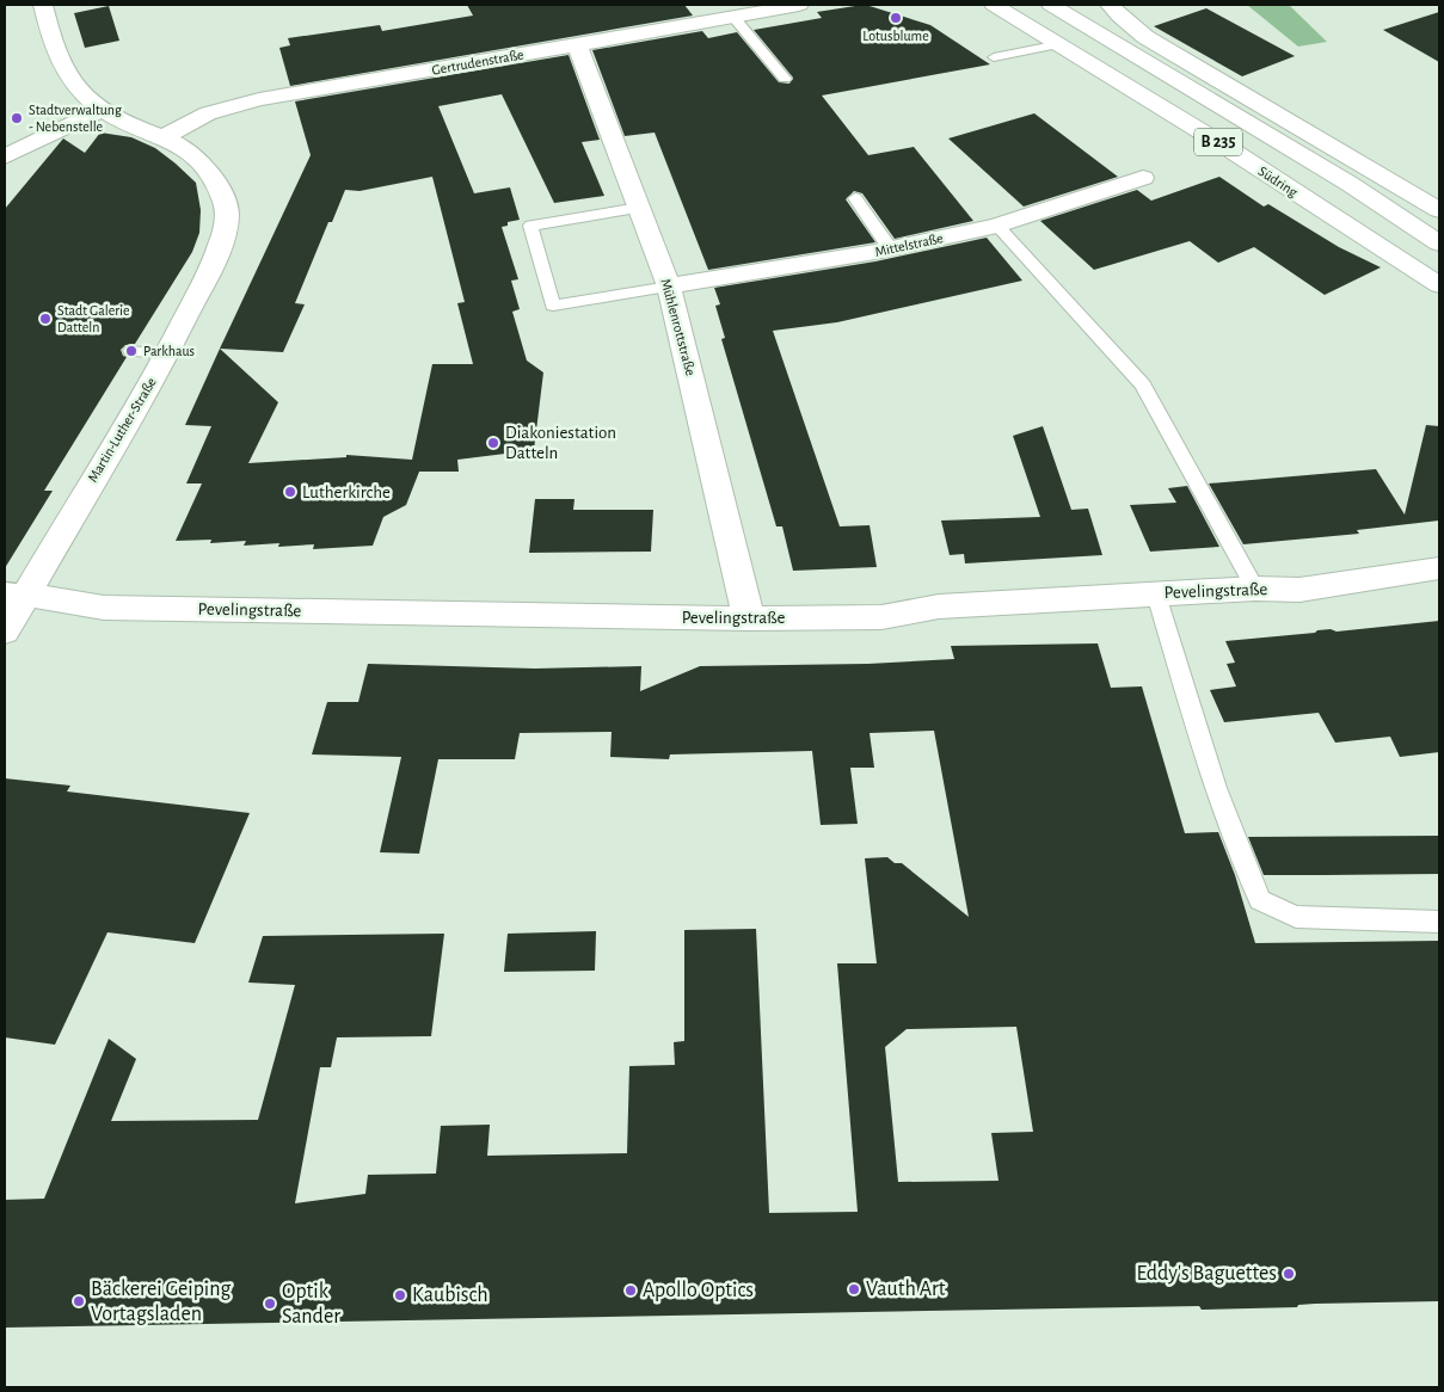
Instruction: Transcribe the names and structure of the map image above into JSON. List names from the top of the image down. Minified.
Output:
{"streets":{"street":["Gertrudenstraße","B 235","Südring","Mittelstraße","Mühlenrottstraße","Martin-Luther-Straße","Pevelingstraße"]},"crossings":[["Gertrudenstraße","Mühlenrottstraße"],["Gertrudenstraße","Martin-Luther-Straße"],["Mittelstraße","Mühlenrottstraße"],["Mühlenrottstraße","Pevelingstraße"],["Martin-Luther-Straße","Pevelingstraße"]],"places":["Lotusblume","Stadtverwaltung - Nebenstelle","Stadt Galerie Datteln","Parkhaus","Diakoniestation Datteln","Lutherkirche","Eddy's Baguettes","Vauth Art","Apollo Optics","Kaubisch","Bäckerei Geiping Vortagsladen","Optik Sander"]}
